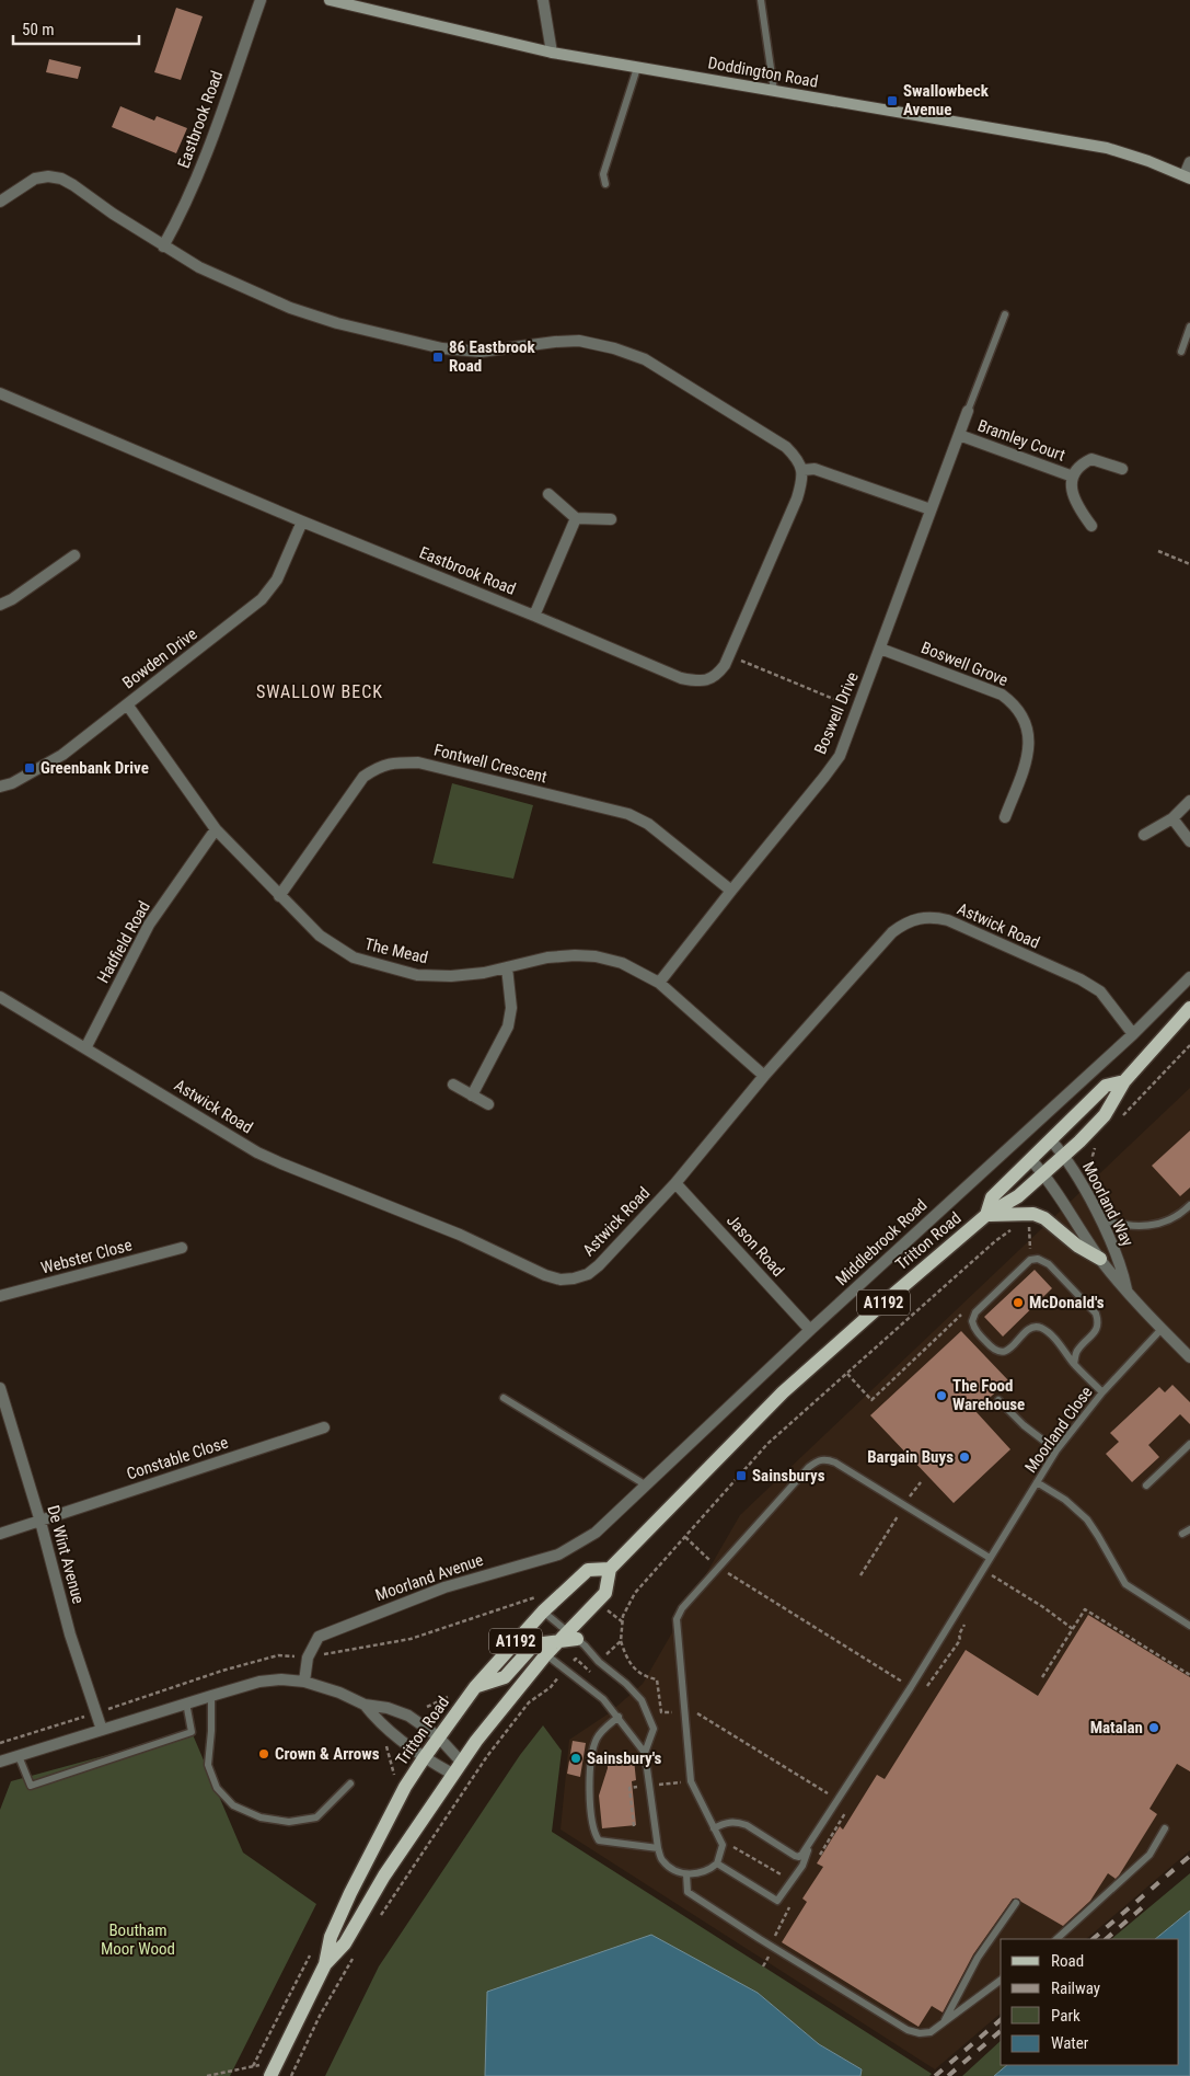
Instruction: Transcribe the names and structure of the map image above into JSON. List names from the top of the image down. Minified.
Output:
{"streets":{"main road":["Doddington Road","Tritton Road","A1192"],"street":["Eastbrook Road","Bramley Court","Bowden Drive","Boswell Grove","Boswell Drive","Fontwell Crescent","Astwick Road","Hadfield Road","The Mead","Moorland Way","Middlebrook Road","Jason Road","Webster Close","Constable Close","De Wint Avenue","Moorland Avenue"],"lane":["Moorland Close"]},"crossings":[["Eastbrook Road","Bowden Drive"],["Bramley Court","Boswell Drive"],["Bowden Drive","The Mead"],["Boswell Grove","Boswell Drive"],["Boswell Drive","Fontwell Crescent"],["Boswell Drive","The Mead"],["Fontwell Crescent","The Mead"],["Astwick Road","Hadfield Road"],["Astwick Road","The Mead"],["Astwick Road","Middlebrook Road"],["Astwick Road","Jason Road"],["Hadfield Road","The Mead"],["Moorland Way","Tritton Road"],["Moorland Way","Moorland Close"],["Middlebrook Road","Jason Road"],["Middlebrook Road","Moorland Avenue"],["Constable Close","De Wint Avenue"]],"districts":["SWALLOW BECK"],"parks":["Boutham Moor Wood"],"places":{"transit":["Swallowbeck Avenue","86 Eastbrook Road","Greenbank Drive","Sainsburys"],"other":["McDonald's","The Food Warehouse","Bargain Buys","Matalan","Crown & Arrows","Sainsbury's"]},"legend":["Road","Railway","Park","Water"],"scale_bar":"50 m"}
